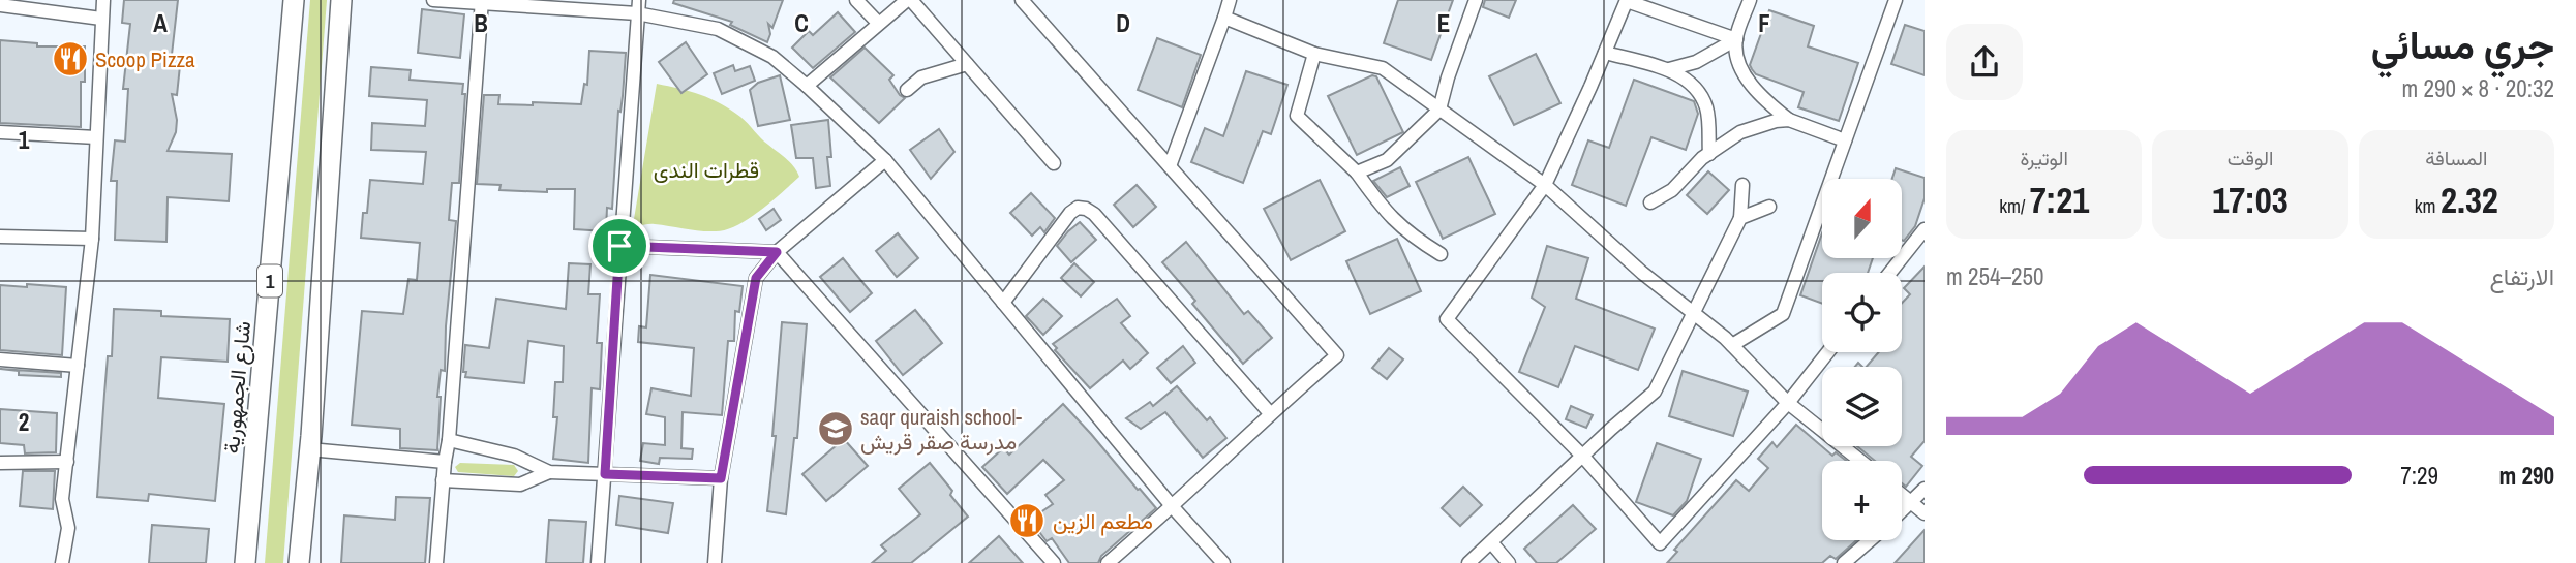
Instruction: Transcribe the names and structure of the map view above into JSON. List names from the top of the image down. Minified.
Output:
{"streets":{"main road":["1","شارع الجمهورية"]},"parks":["قطرات الندى"],"places":{"restaurant":["Scoop Pizza","مطعم الزين"],"school or university":["saqr quraish school- مدرسة صقر قريش"]},"north":"top","page":{"heading":["جري مسائي","20:32 · 8 × 290 m"],"stats":[["المسافة","2.32 km"],["الوقت","17:03"],["الوتيرة","7:21 /km"]],"map_buttons":"+","chart":["الارتفاع","250–254 m"],"list":[{"name":"290 m","note":"7:29"}]},"grid":{"columns":["A","B","C","D","E","F"],"rows":["1","2"]}}
